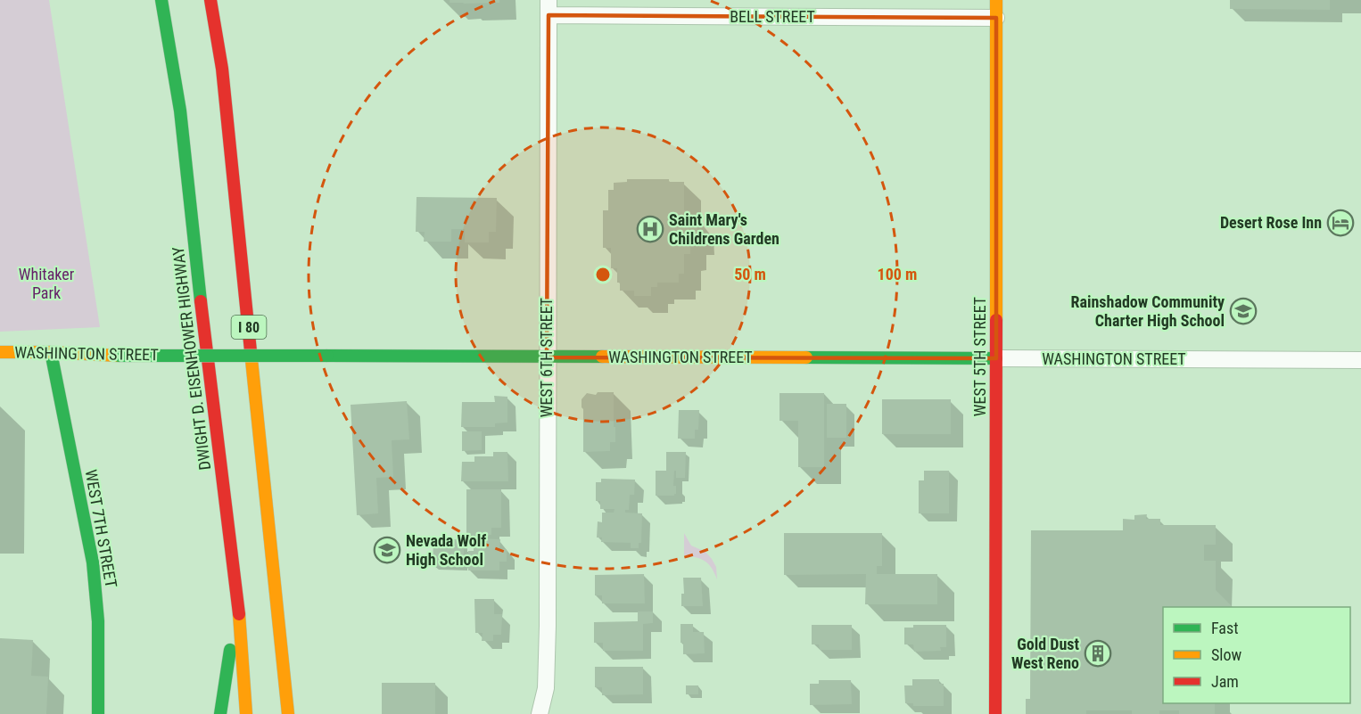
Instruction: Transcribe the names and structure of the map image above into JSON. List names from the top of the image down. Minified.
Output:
{"streets":{"main road":["I 80","WASHINGTON STREET","WEST 5TH STREET","DWIGHT D. EISENHOWER HIGHWAY","WEST 7TH STREET"],"street":["BELL STREET","WEST 6TH STREET"]},"crossings":[["BELL STREET","WEST 5TH STREET"],["BELL STREET","WEST 6TH STREET"],["WASHINGTON STREET","WEST 5TH STREET"],["WASHINGTON STREET","WEST 6TH STREET"],["WASHINGTON STREET","WEST 7TH STREET"]],"parks":["Whitaker Park"],"places":{"hotel":["Desert Rose Inn"],"hospital":["Saint Mary's Childrens Garden"],"school or university":["Rainshadow Community Charter High School","Nevada Wolf High School"],"building":["Gold Dust West Reno"]},"legend":["Fast","Slow","Jam"],"rings":["50 m","100 m"]}
